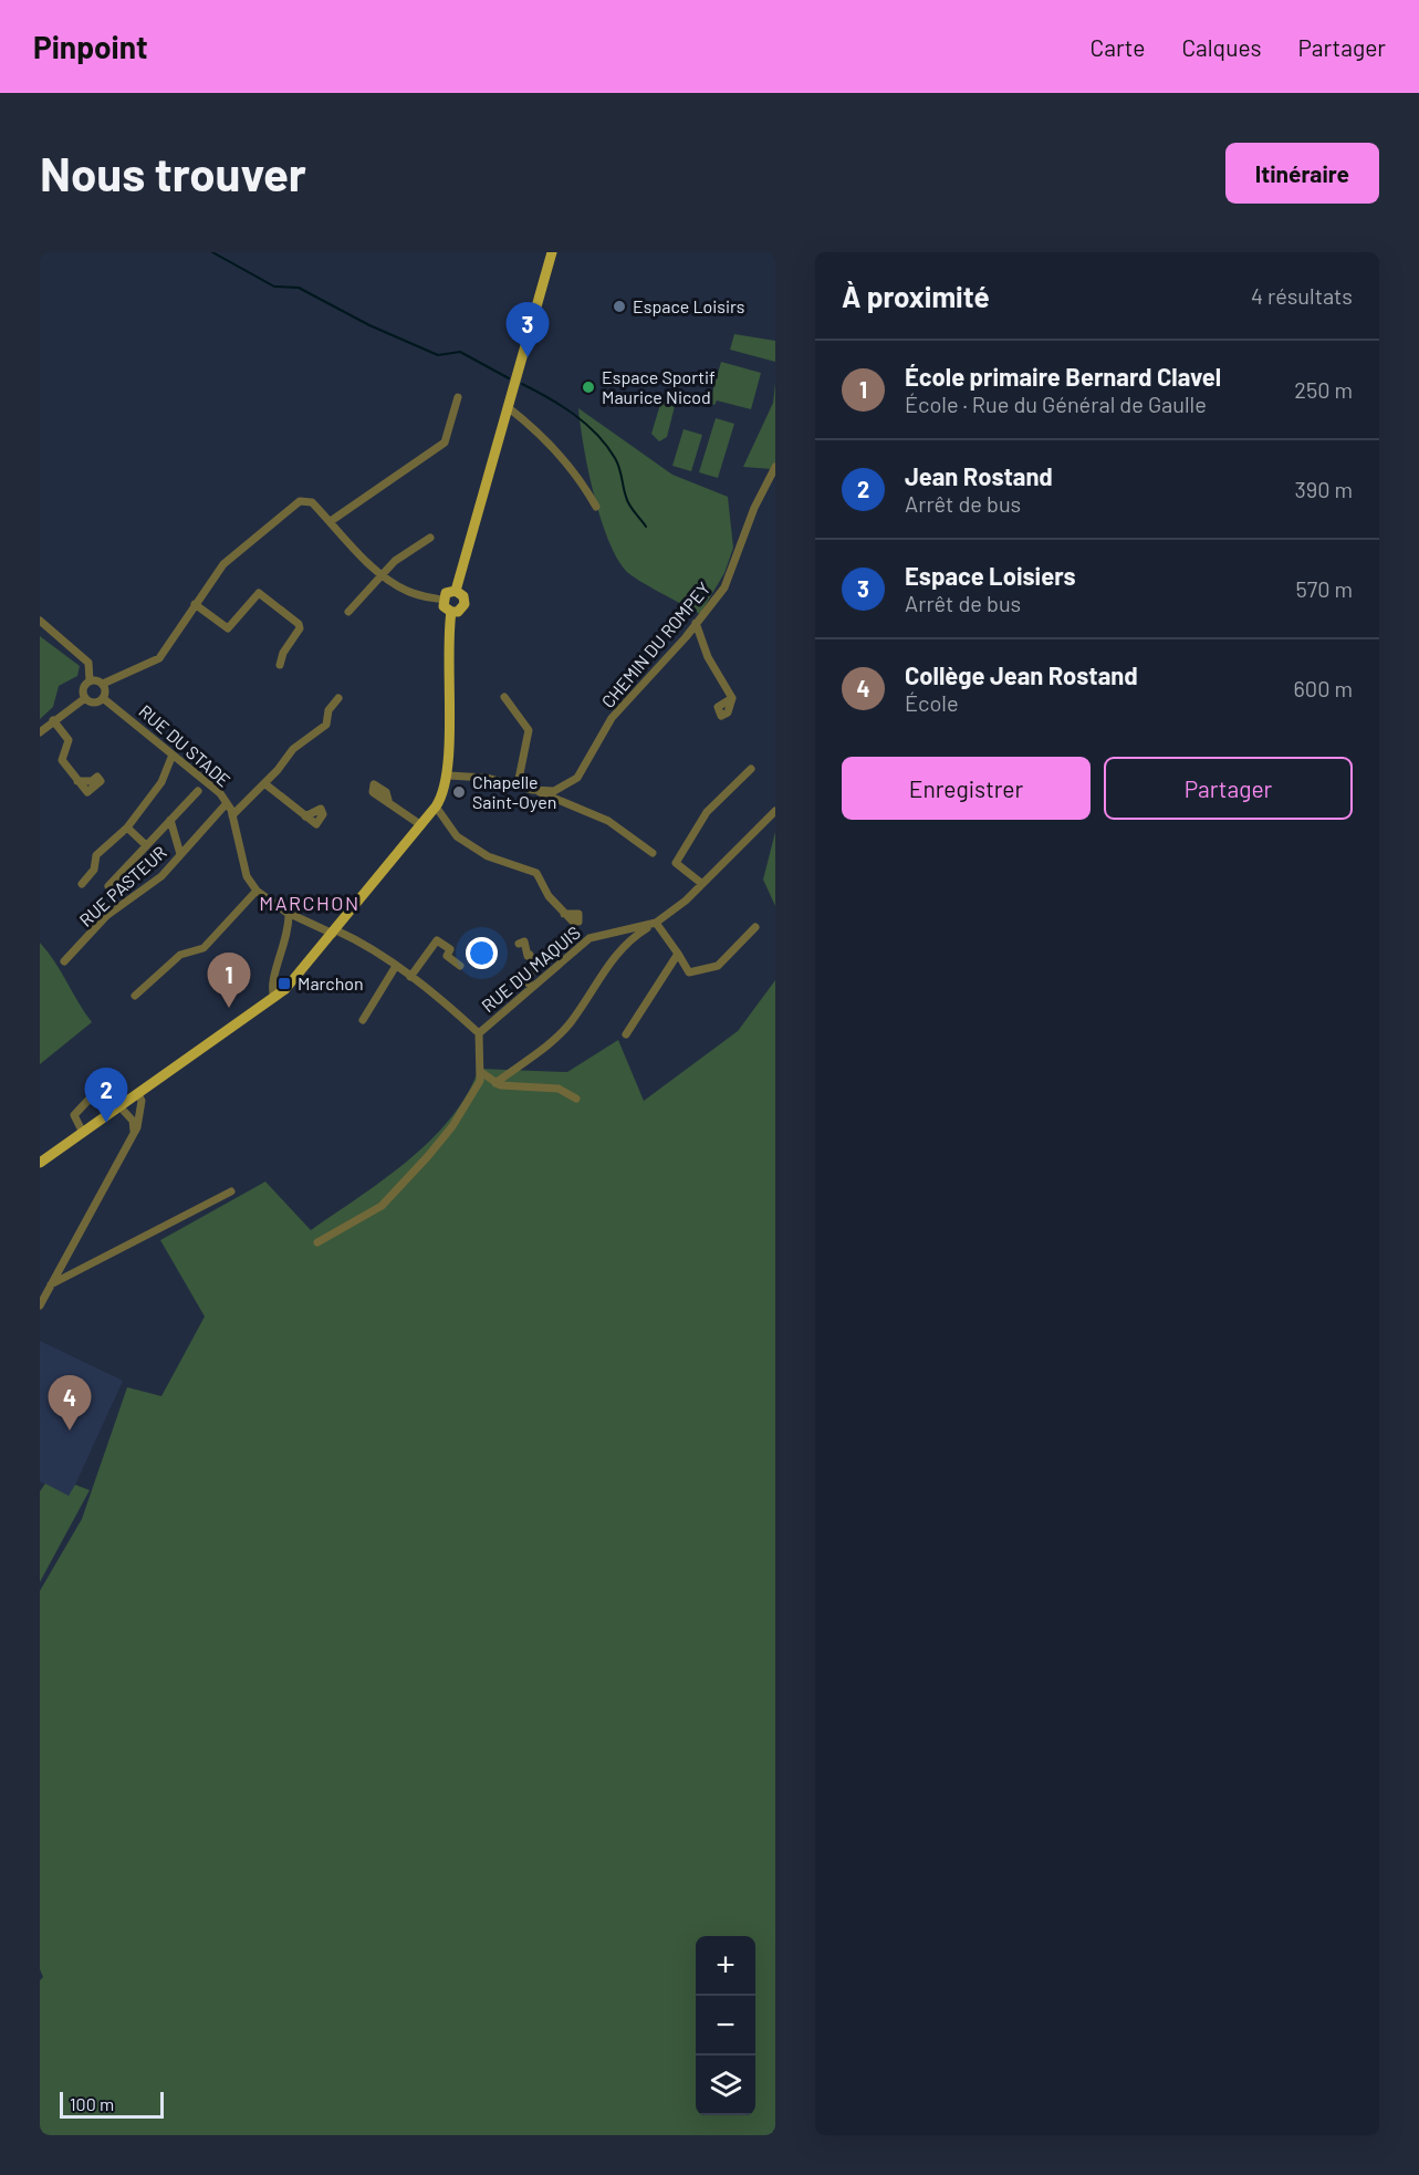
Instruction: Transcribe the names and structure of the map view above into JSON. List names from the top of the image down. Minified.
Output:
{"streets":{"street":["CHEMIN DU ROMPEY","RUE DU STADE","RUE PASTEUR","RUE DU MAQUIS"]},"crossings":[["RUE DU STADE","RUE PASTEUR"]],"districts":["MARCHON"],"places":{"other":["Espace Loisirs","Espace Sportif Maurice Nicod","Chapelle Saint-Oyen"],"transit":["Marchon"]},"scale_bar":"100 m","page":{"header":"Pinpoint","nav":["Carte","Calques","Partager"],"buttons":["Itinéraire",["Enregistrer","Partager"]],"title":"Nous trouver","heading":["À proximité","4 résultats"],"pins":["3","1","2","4"],"list":[{"mark":"1","name":"École primaire Bernard Clavel","note":"École · Rue du Général de Gaulle","value":"250 m"},{"mark":"2","name":"Jean Rostand","note":"Arrêt de bus","value":"390 m"},{"mark":"3","name":"Espace Loisiers","note":"Arrêt de bus","value":"570 m"},{"mark":"4","name":"Collège Jean Rostand","note":"École","value":"600 m"}],"map_buttons":["+","−"],"scale":"100 m"}}
